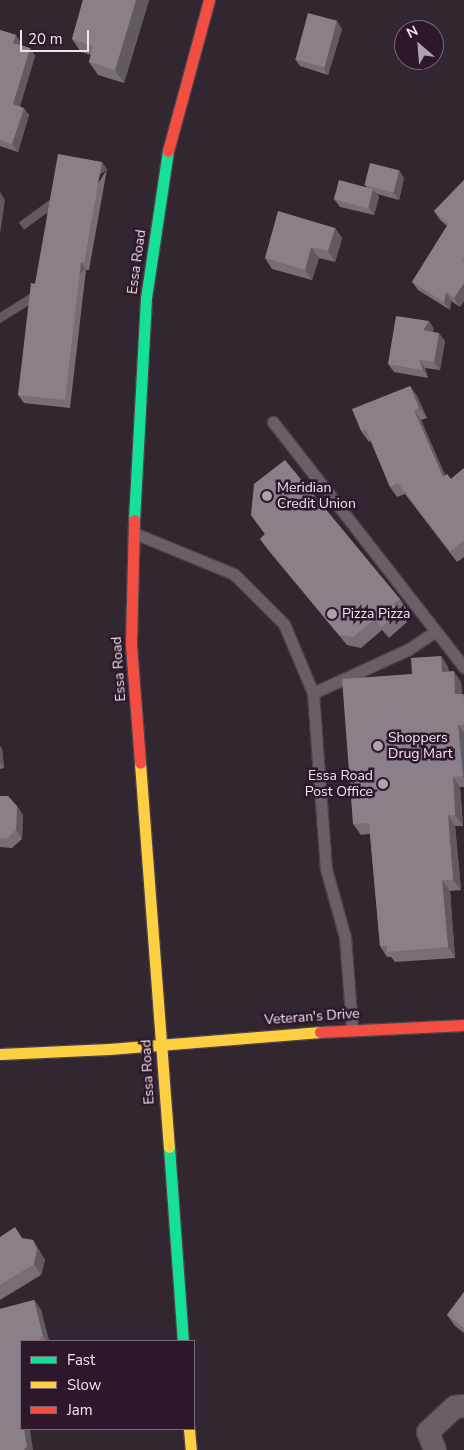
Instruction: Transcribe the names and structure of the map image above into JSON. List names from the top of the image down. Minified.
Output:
{"streets":{"main road":["Essa Road","Veteran's Drive"]},"crossings":[["Essa Road","Veteran's Drive"]],"places":["Meridian Credit Union","Pizza Pizza","Shoppers Drug Mart","Essa Road Post Office"],"legend":["Fast","Slow","Jam"],"scale_bar":"20 m","north":"top left"}
